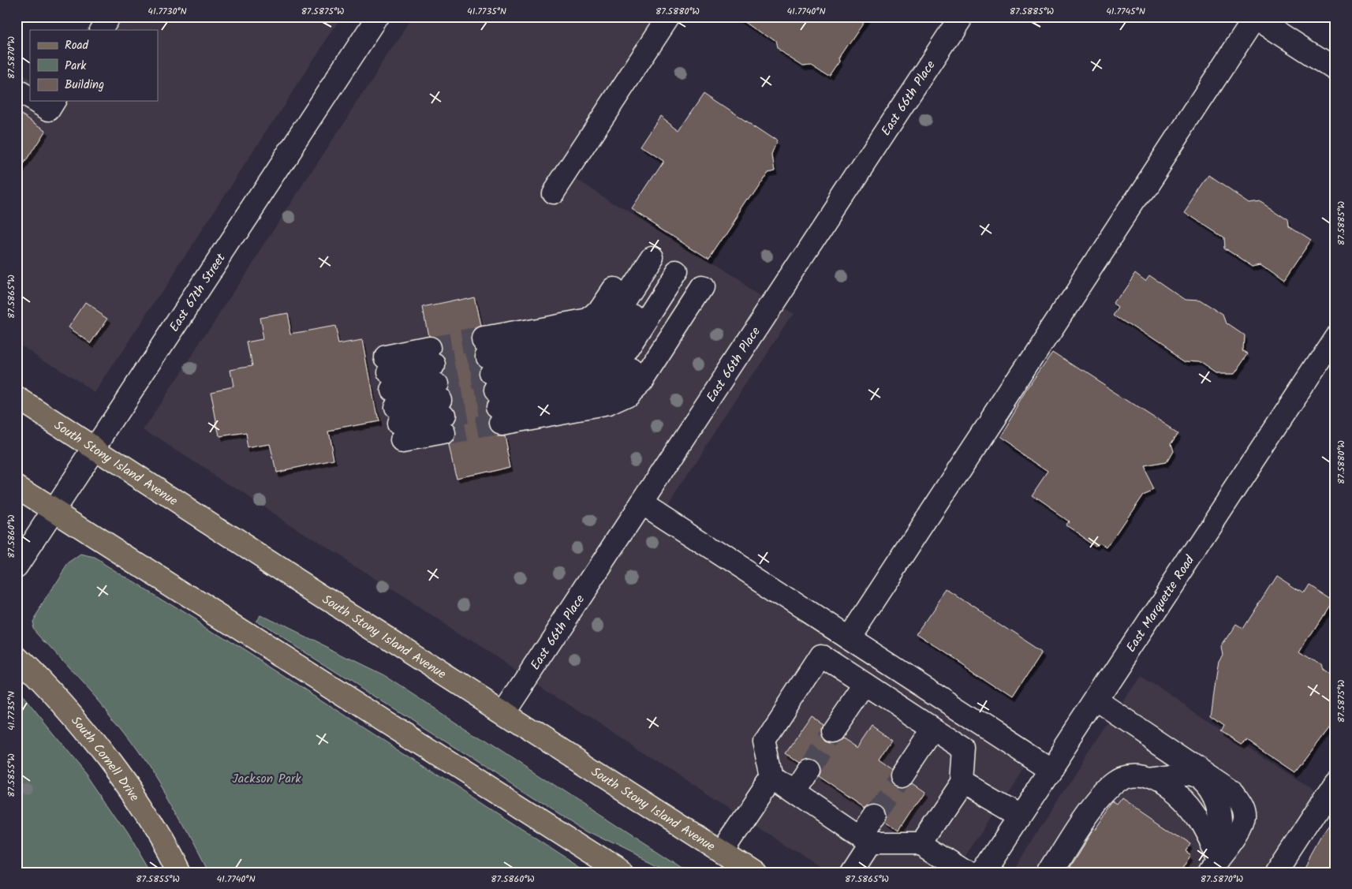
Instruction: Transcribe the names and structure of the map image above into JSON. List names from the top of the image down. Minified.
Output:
{"streets":{"main road":["South Stony Island Avenue","South Cornell Drive"],"street":["East 66th Place","East 67th Street","East Marquette Road"]},"crossings":[["East 66th Place","South Stony Island Avenue"],["East 67th Street","South Stony Island Avenue"]],"parks":["Jackson Park"],"legend":["Road","Park","Building"],"coordinates":["41.7730°N","87.5875°W","41.7735°N","87.5880°W","41.7740°N","87.5885°W","41.7745°N","87.5870°W","87.5865°W","87.5860°W","87.5855°W"]}
